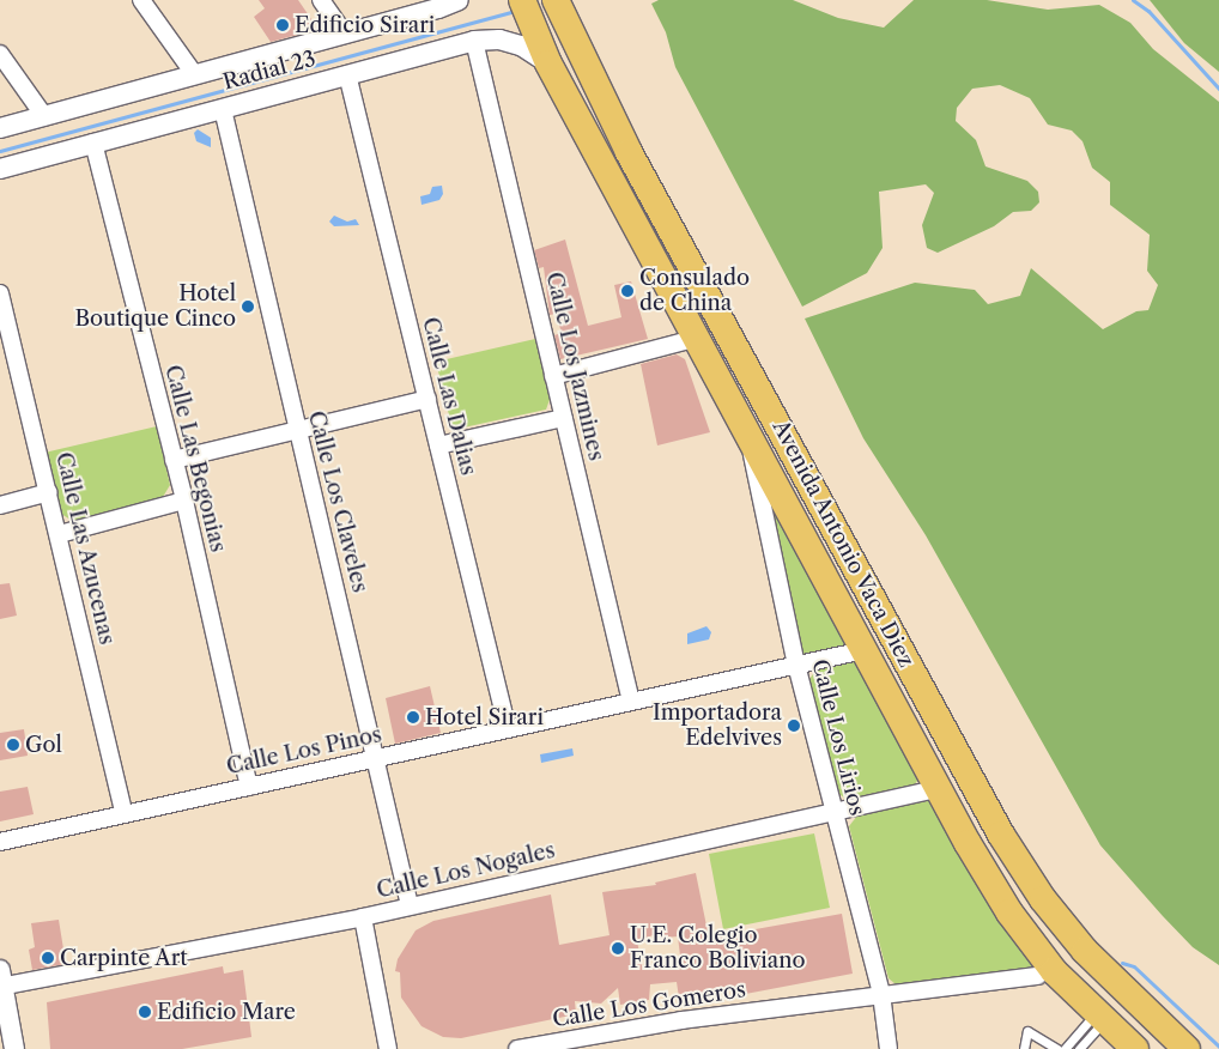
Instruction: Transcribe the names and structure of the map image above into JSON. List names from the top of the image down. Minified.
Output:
{"streets":{"highway":["Avenida Antonio Vaca Diez"],"street":["Radial 23","Calle Los Jazmines","Calle Las Dalias","Calle Las Begonias","Calle Los Claveles","Calle Las Azucenas","Calle Los Lirios","Calle Los Pinos","Calle Los Nogales","Calle Los Gomeros"]},"crossings":[["Radial 23","Calle Los Jazmines"],["Radial 23","Calle Las Dalias"],["Radial 23","Calle Las Begonias"],["Radial 23","Calle Los Claveles"],["Radial 23","Avenida Antonio Vaca Diez"],["Calle Los Jazmines","Calle Los Pinos"],["Calle Las Dalias","Calle Los Pinos"],["Calle Las Begonias","Calle Los Pinos"],["Calle Los Claveles","Calle Los Pinos"],["Calle Los Claveles","Calle Los Nogales"],["Avenida Antonio Vaca Diez","Calle Los Lirios"],["Avenida Antonio Vaca Diez","Calle Los Pinos"],["Avenida Antonio Vaca Diez","Calle Los Nogales"],["Calle Las Azucenas","Calle Los Pinos"],["Calle Los Lirios","Calle Los Pinos"],["Calle Los Lirios","Calle Los Nogales"],["Calle Los Lirios","Calle Los Gomeros"]],"places":["Edificio Sirari","Consulado de China","Hotel Boutique Cinco","Hotel Sirari","Importadora Edelvives","Gol","U.E. Colegio Franco Boliviano","Carpinte Art","Edificio Mare"]}
